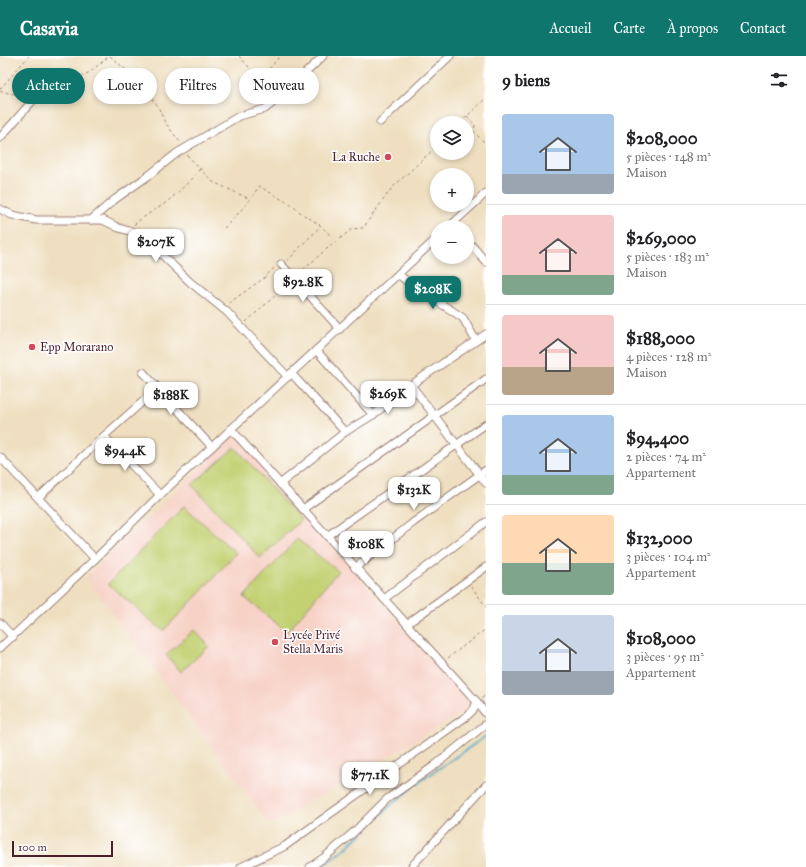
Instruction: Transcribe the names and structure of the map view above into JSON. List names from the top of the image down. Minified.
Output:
{"places":["La Ruche","Epp Morarano","Lycée Privé Stella Maris"],"scale_bar":"100 m","page":{"header":"Casavia","nav":["Accueil","Carte","À propos","Contact"],"heading":"9 biens","chip":["Acheter","Louer","Filtres","Nouveau"],"list":[{"name":"$208,000","note":"5 pièces · 148 m² · Maison"},{"name":"$269,000","note":"5 pièces · 183 m² · Maison"},{"name":"$188,000","note":"4 pièces · 128 m² · Maison"},{"name":"$94,400","note":"2 pièces · 74 m² · Appartement"},{"name":"$132,000","note":"3 pièces · 104 m² · Appartement"},{"name":"$108,000","note":"3 pièces · 95 m² · Appartement"}],"map_buttons":["+","−"],"price":["$207K","$92.8K","$208K","$269K","$188K","$94.4K","$132K","$108K","$77.1K"],"scale":"100 m"}}
